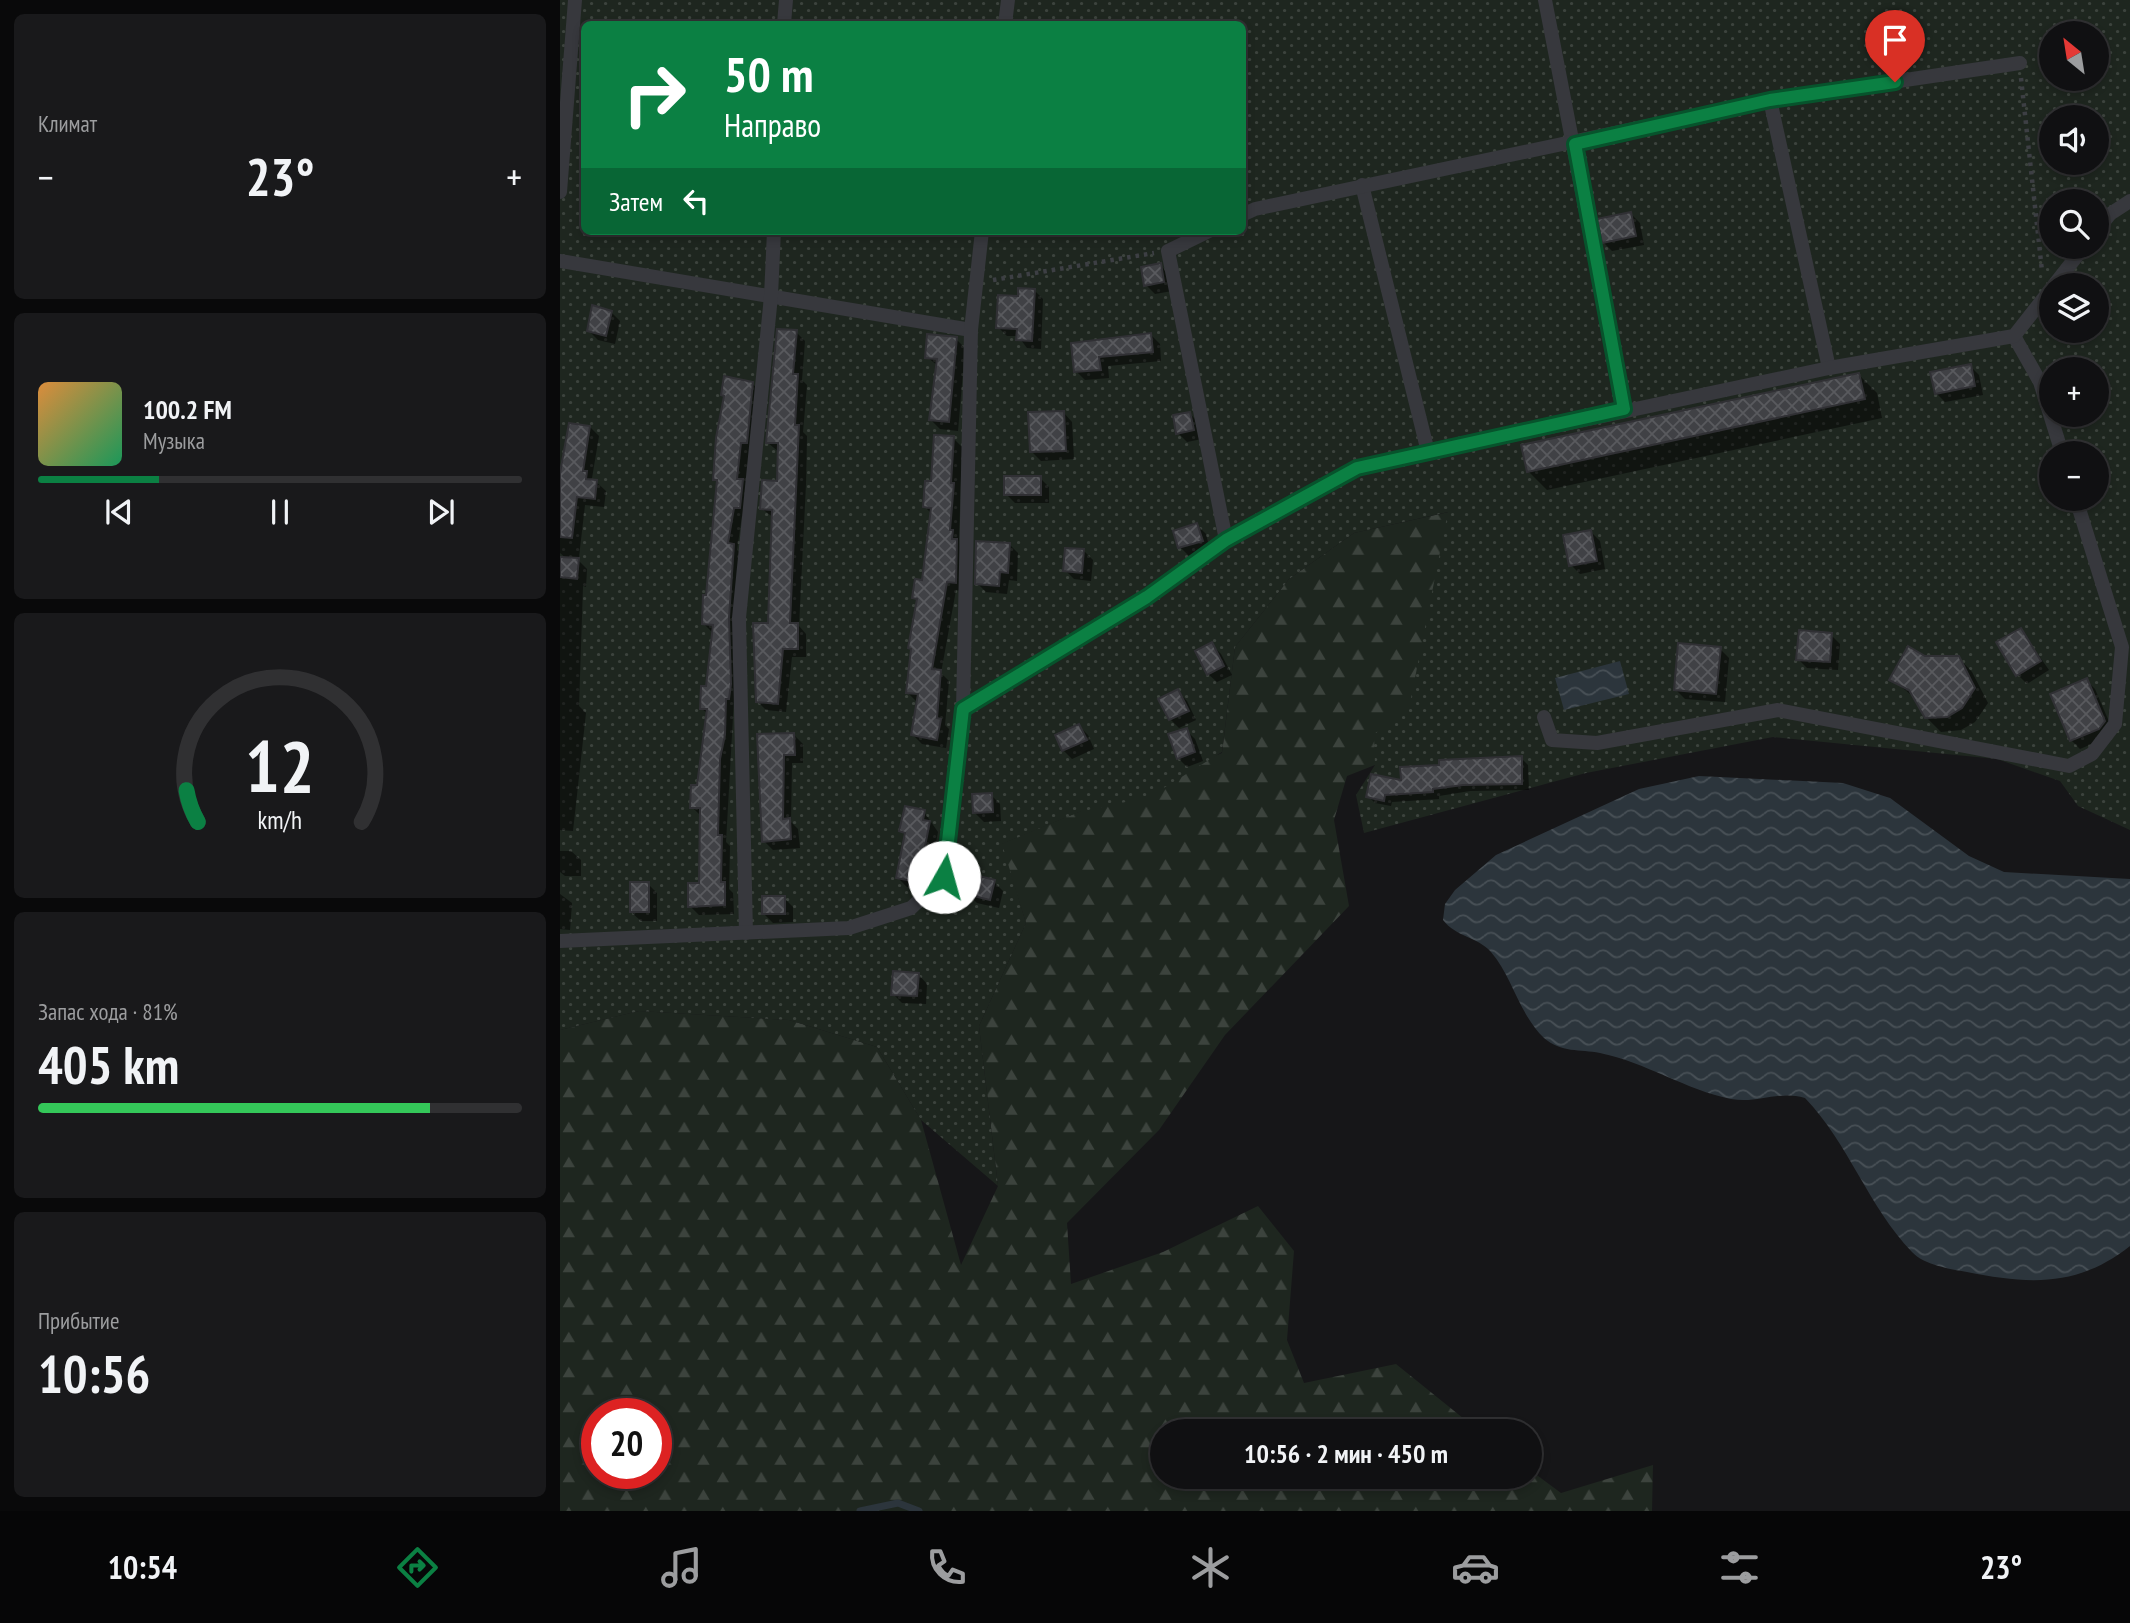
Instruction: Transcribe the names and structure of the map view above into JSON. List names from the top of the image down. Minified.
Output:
{"north":"top left","page":{"tile":["Климат",["Запас хода · 81%","405 km"],["Прибытие","10:56"]],"map_buttons":["+","−"],"turn":["50 m","Направо"],"heat":["−","23°","+"],"then":"Затем","song":["100.2 FM","Музыка"],"limit":"20","trip":"10:56 · 2 мин · 450 m","tabs":["10:54","23°"],"gauge":["12","km/h"]}}
